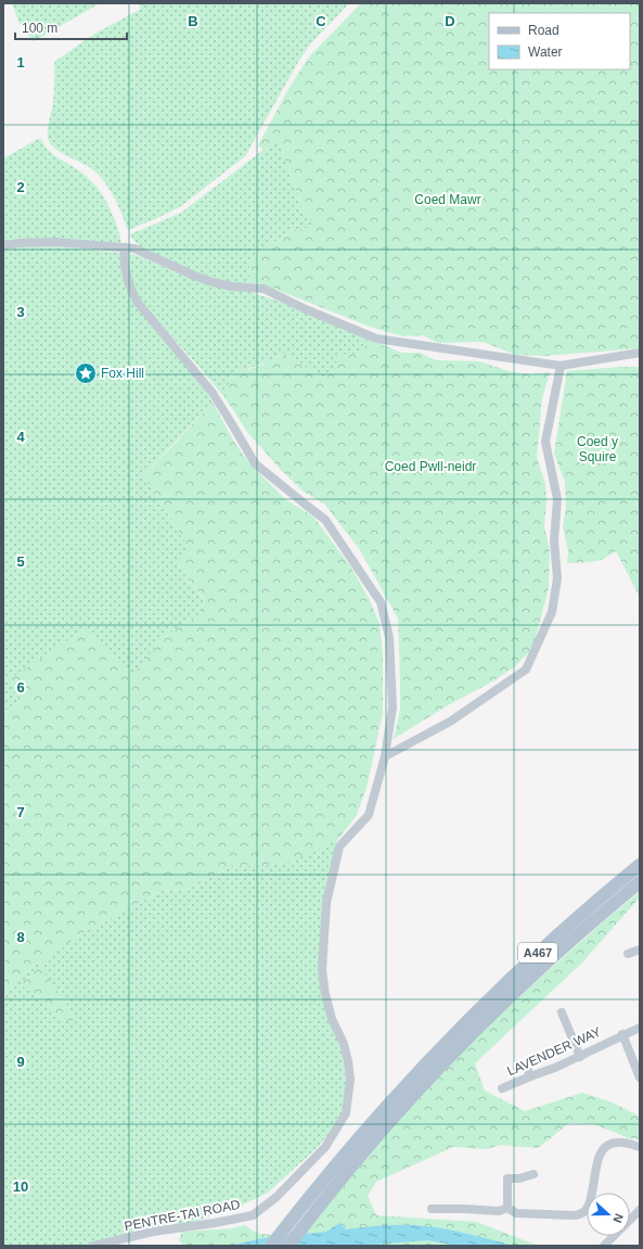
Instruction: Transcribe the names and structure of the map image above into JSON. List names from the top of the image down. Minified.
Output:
{"streets":{"main road":["A467"],"street":["LAVENDER WAY","PENTRE-TAI ROAD"]},"parks":["Coed Mawr","Coed y Squire","Coed Pwll-neidr"],"places":{"place":["Fox Hill"]},"legend":["Road","Water"],"scale_bar":"100 m","north":"right","grid":{"columns":["B","C","D"],"rows":["1","2","3","4","5","6","7","8","9","10"]}}
